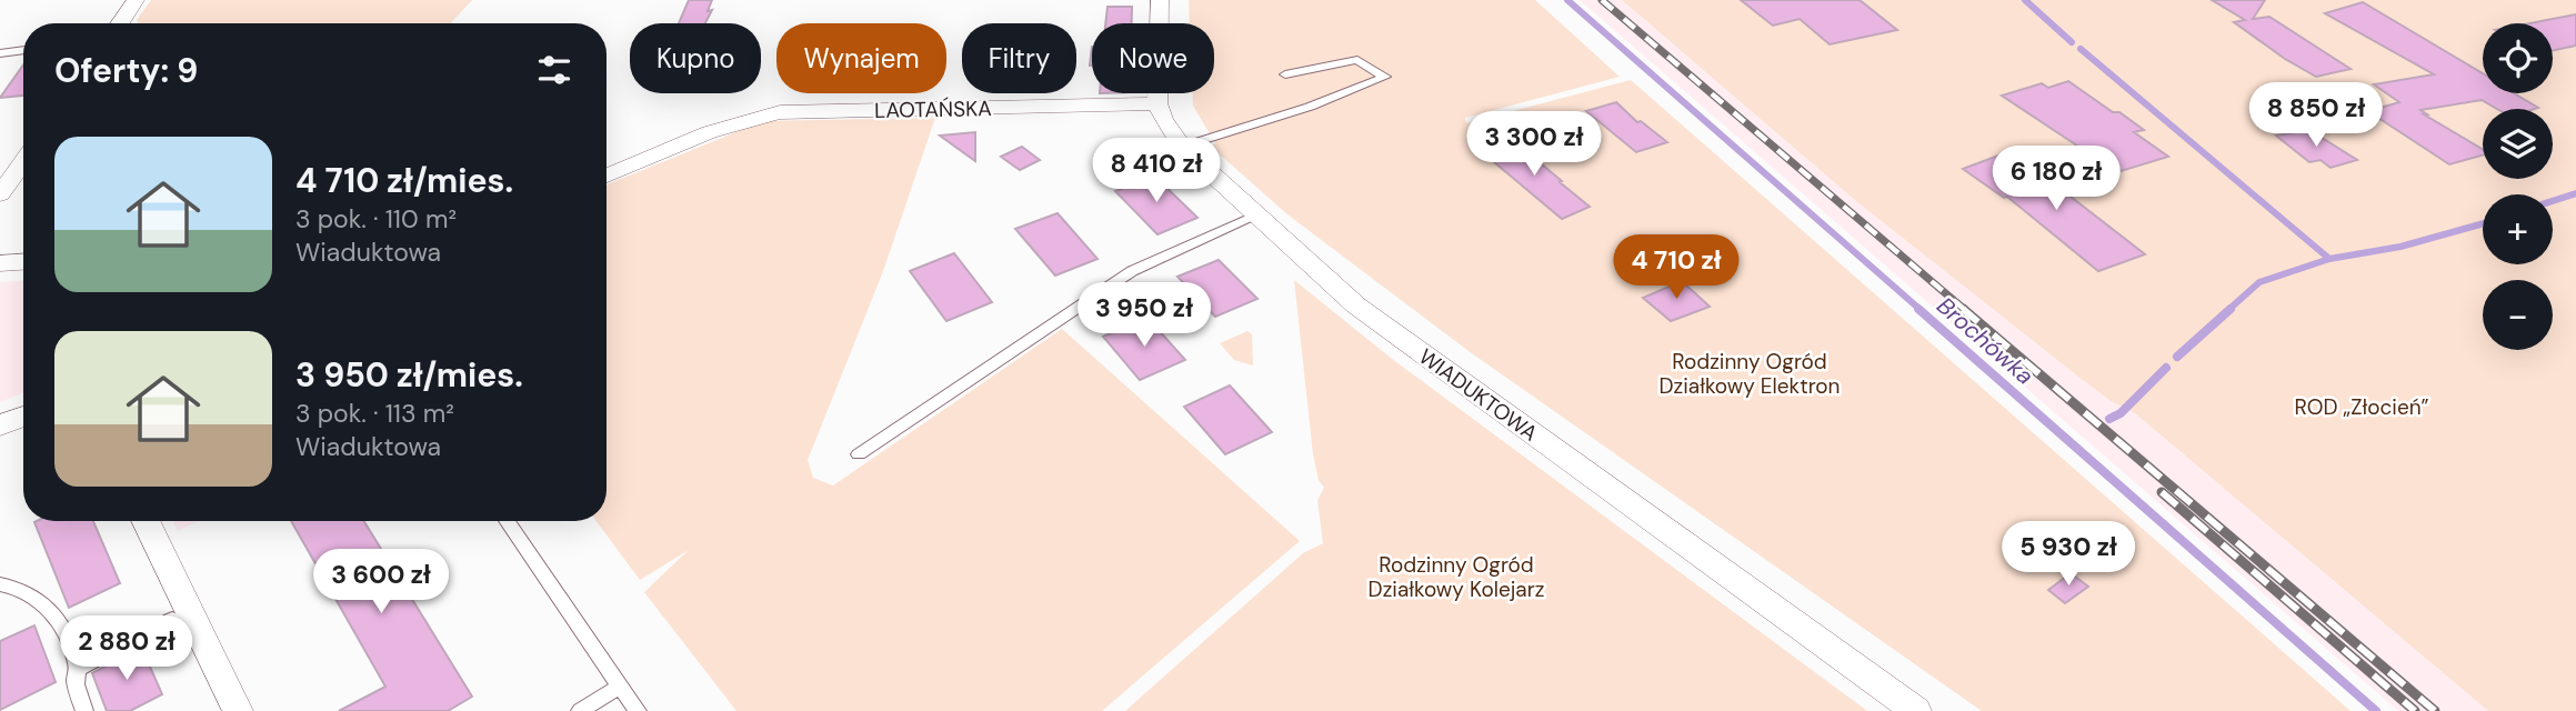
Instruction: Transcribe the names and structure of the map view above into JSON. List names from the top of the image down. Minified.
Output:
{"streets":{"street":["LAOTAŃSKA","WIADUKTOWA"]},"crossings":[["LAOTAŃSKA","WIADUKTOWA"]],"water":["Brochówka"],"parks":["Rodzinny Ogród Działkowy Elektron","ROD „Złocień”","Rodzinny Ogród Działkowy Kolejarz"],"page":{"map_buttons":["+","−"],"chip":["Kupno","Wynajem","Filtry","Nowe"],"heading":"Oferty: 9","price":["8 850 zł","3 300 zł","8 410 zł","6 180 zł","4 710 zł","3 950 zł","5 930 zł","3 600 zł","2 880 zł"],"list":[{"name":"4 710 zł/mies.","note":"3 pok. · 110 m² · Wiaduktowa"},{"name":"3 950 zł/mies.","note":"3 pok. · 113 m² · Wiaduktowa"}]}}
